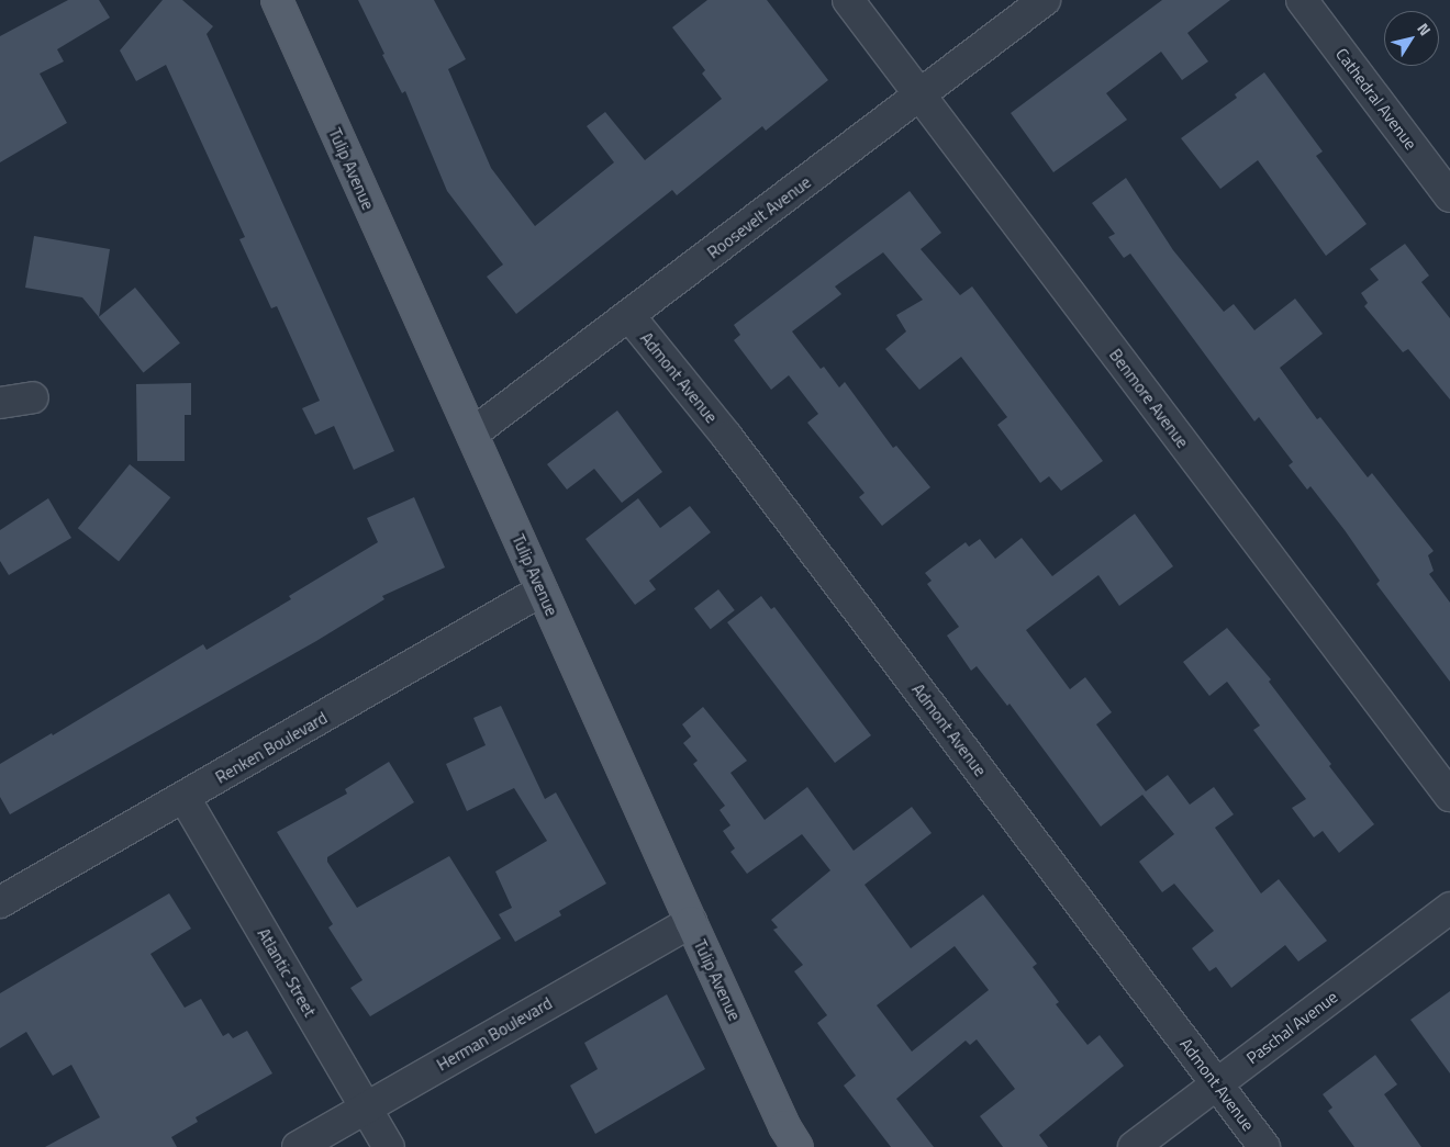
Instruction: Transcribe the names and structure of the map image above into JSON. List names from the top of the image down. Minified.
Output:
{"streets":{"main road":["Tulip Avenue"],"street":["Cathedral Avenue","Roosevelt Avenue","Admont Avenue","Benmore Avenue","Renken Boulevard","Atlantic Street","Paschal Avenue","Herman Boulevard"]},"crossings":[["Tulip Avenue","Roosevelt Avenue"],["Tulip Avenue","Renken Boulevard"],["Tulip Avenue","Herman Boulevard"],["Roosevelt Avenue","Admont Avenue"],["Roosevelt Avenue","Benmore Avenue"],["Admont Avenue","Paschal Avenue"],["Renken Boulevard","Atlantic Street"],["Atlantic Street","Herman Boulevard"]],"north":"top right"}
